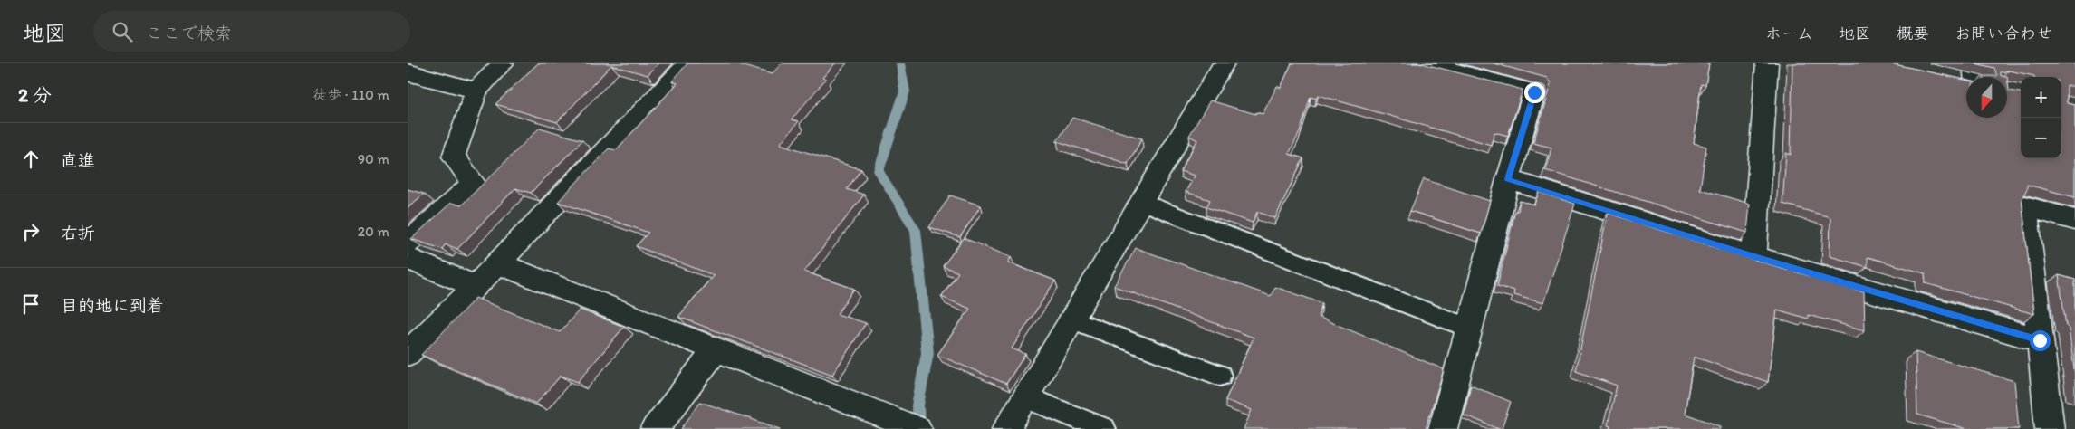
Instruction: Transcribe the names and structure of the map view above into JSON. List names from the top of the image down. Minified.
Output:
{"north":"bottom","page":{"header":"地図","search":"ここで検索","nav":["ホーム","地図","概要","お問い合わせ"],"heading":["2 分","徒歩 · 110 m"],"map_buttons":["+","−"],"list":[["直進","90 m"],["右折","20 m"],"目的地に到着"]}}
